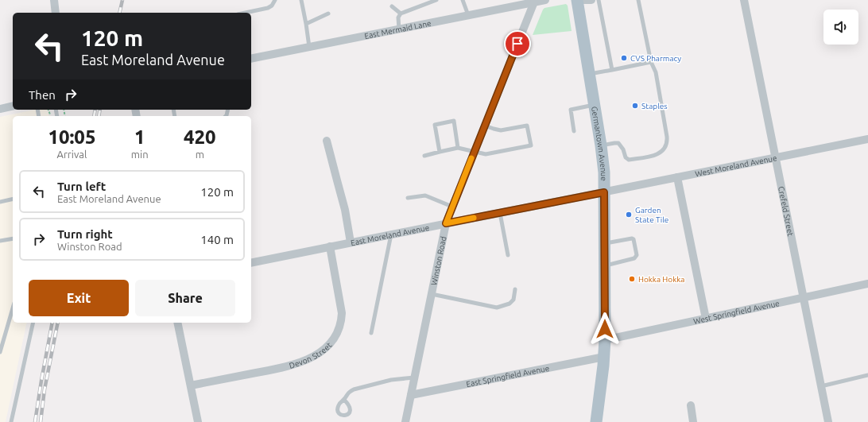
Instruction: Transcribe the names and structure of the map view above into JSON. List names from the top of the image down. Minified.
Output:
{"streets":{"main road":["Germantown Avenue"],"street":["East Mermaid Lane","West Moreland Avenue","Crefeld Street","East Moreland Avenue","Winston Road","West Springfield Avenue","Devon Street","East Springfield Avenue"]},"crossings":[["East Mermaid Lane","Winston Road"],["Germantown Avenue","West Moreland Avenue"],["Germantown Avenue","East Moreland Avenue"],["Germantown Avenue","West Springfield Avenue"],["Germantown Avenue","East Springfield Avenue"],["West Moreland Avenue","Crefeld Street"],["West Moreland Avenue","East Moreland Avenue"],["Crefeld Street","West Springfield Avenue"],["East Moreland Avenue","Winston Road"],["East Moreland Avenue","Devon Street"],["Winston Road","East Springfield Avenue"]],"places":["CVS Pharmacy","Staples","Garden State Tile","Hokka Hokka"],"page":{"turn":["120 m","East Moreland Avenue"],"then":"Then","eta":["10:05","Arrival","1","min","420","m"],"list":[{"name":"Turn left","note":"East Moreland Avenue","value":"120 m"},{"name":"Turn right","note":"Winston Road","value":"140 m"}],"buttons":["Exit","Share"]}}
